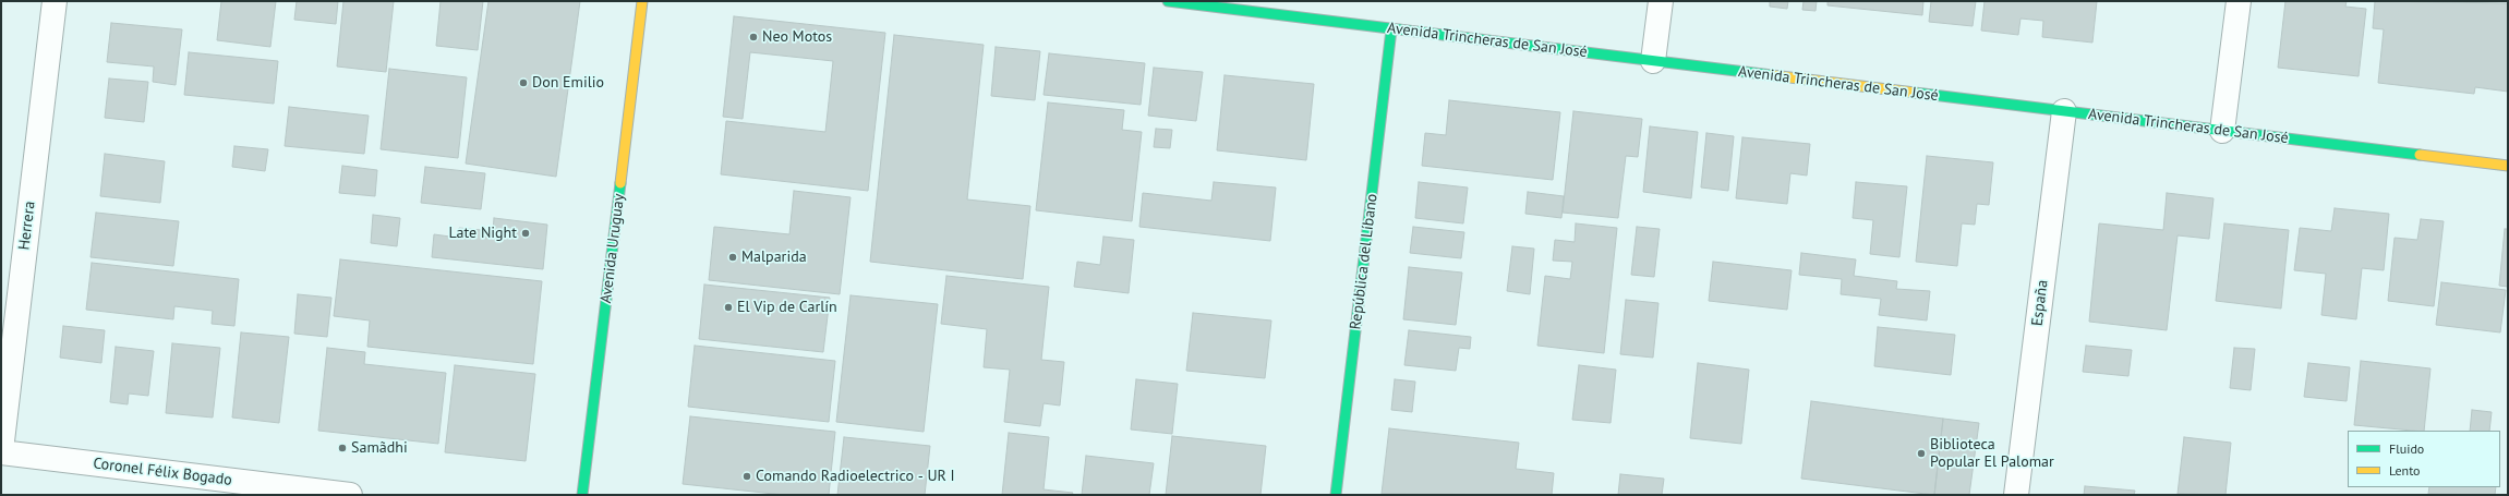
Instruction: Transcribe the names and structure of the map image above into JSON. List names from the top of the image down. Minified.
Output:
{"streets":{"main road":["Avenida Trincheras de San José","Avenida Uruguay","República del Líbano"],"street":["Herrera","España","Coronel Félix Bogado"]},"crossings":[["Avenida Trincheras de San José","República del Líbano"],["Avenida Trincheras de San José","España"],["Herrera","Coronel Félix Bogado"]],"places":["Neo Motos","Don Emilio","Late Night","Malparida","El Vip de Carlín","Samãdhi","Biblioteca Popular El Palomar","Comando Radioelectrico - UR I"],"legend":["Fluido","Lento"]}
